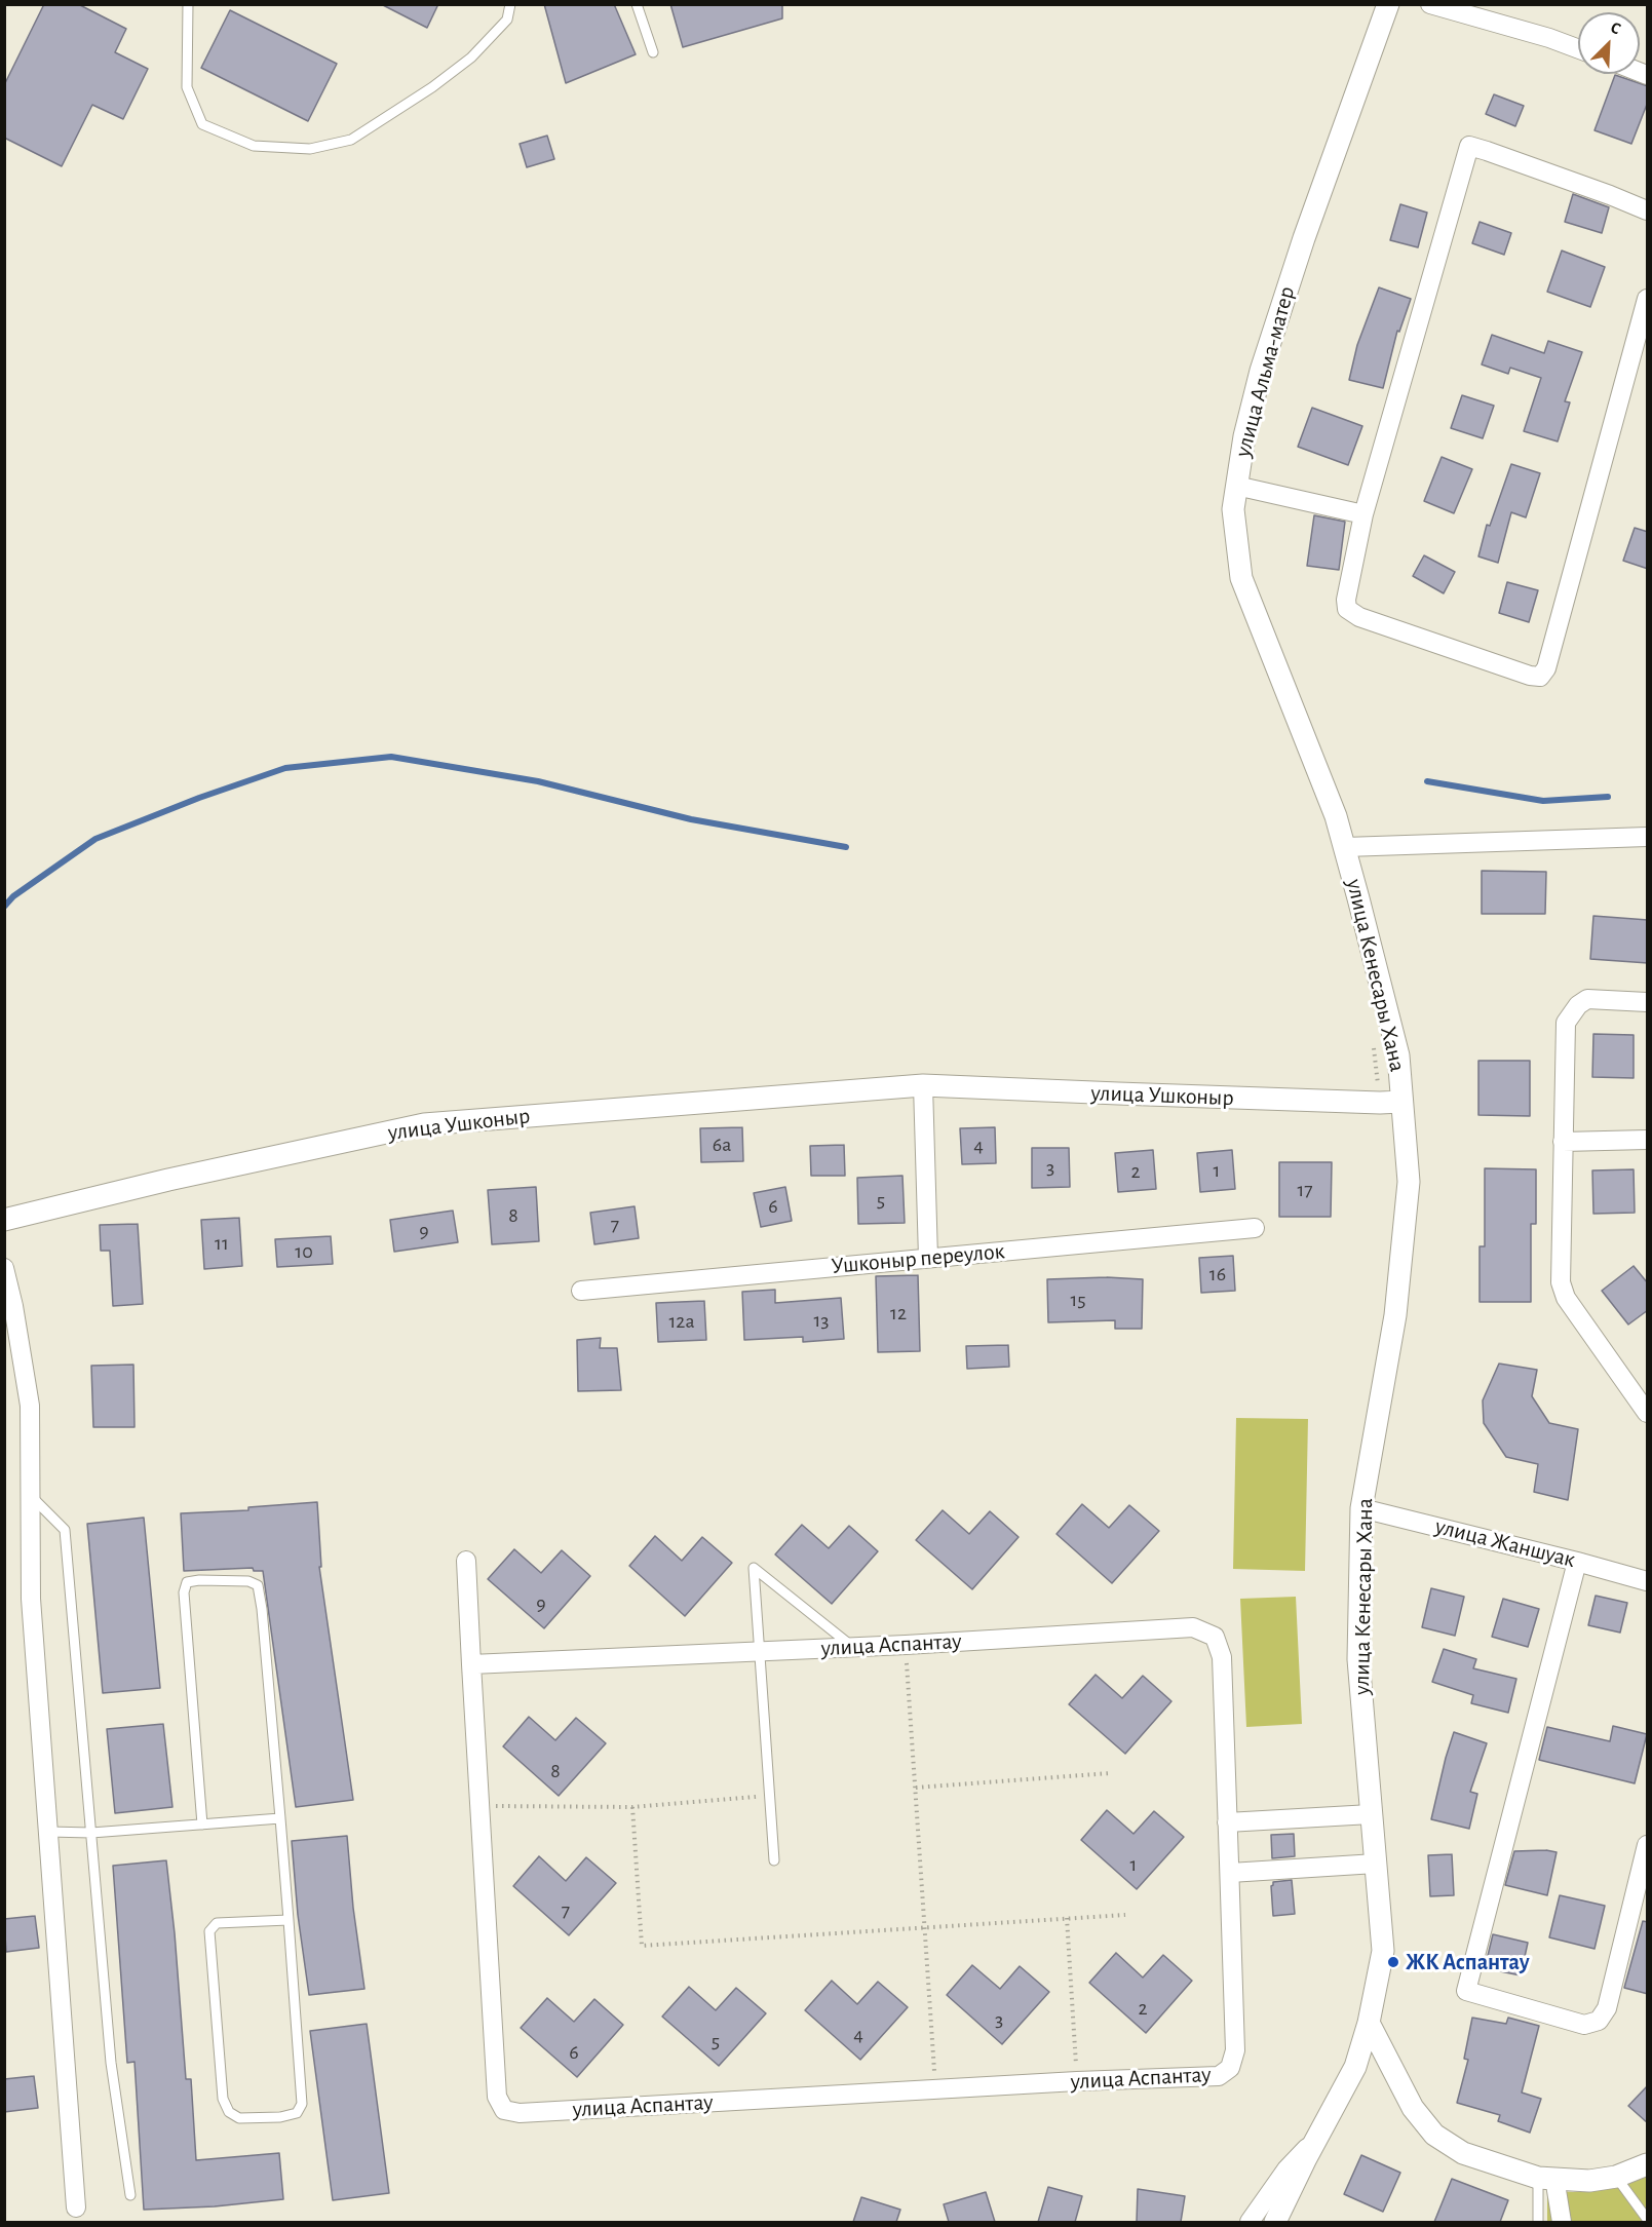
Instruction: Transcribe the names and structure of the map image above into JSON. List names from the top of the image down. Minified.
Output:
{"streets":{"street":["улица Альма-матер","улица Кенесары Хана","улица Ушконыр","Ушконыр переулок","улица Жаншуак","улица Аспантау"]},"crossings":[["улица Альма-матер","улица Кенесары Хана"],["улица Кенесары Хана","улица Ушконыр"],["улица Кенесары Хана","улица Жаншуак"]],"places":["ЖК Аспантау"],"house_numbers":["6а","4","3","1","2","17","5","6","8","7","9","11","10","16","15","12","13","12а","9","8","1","7","2","3","4","5","6"],"north":"top right"}
